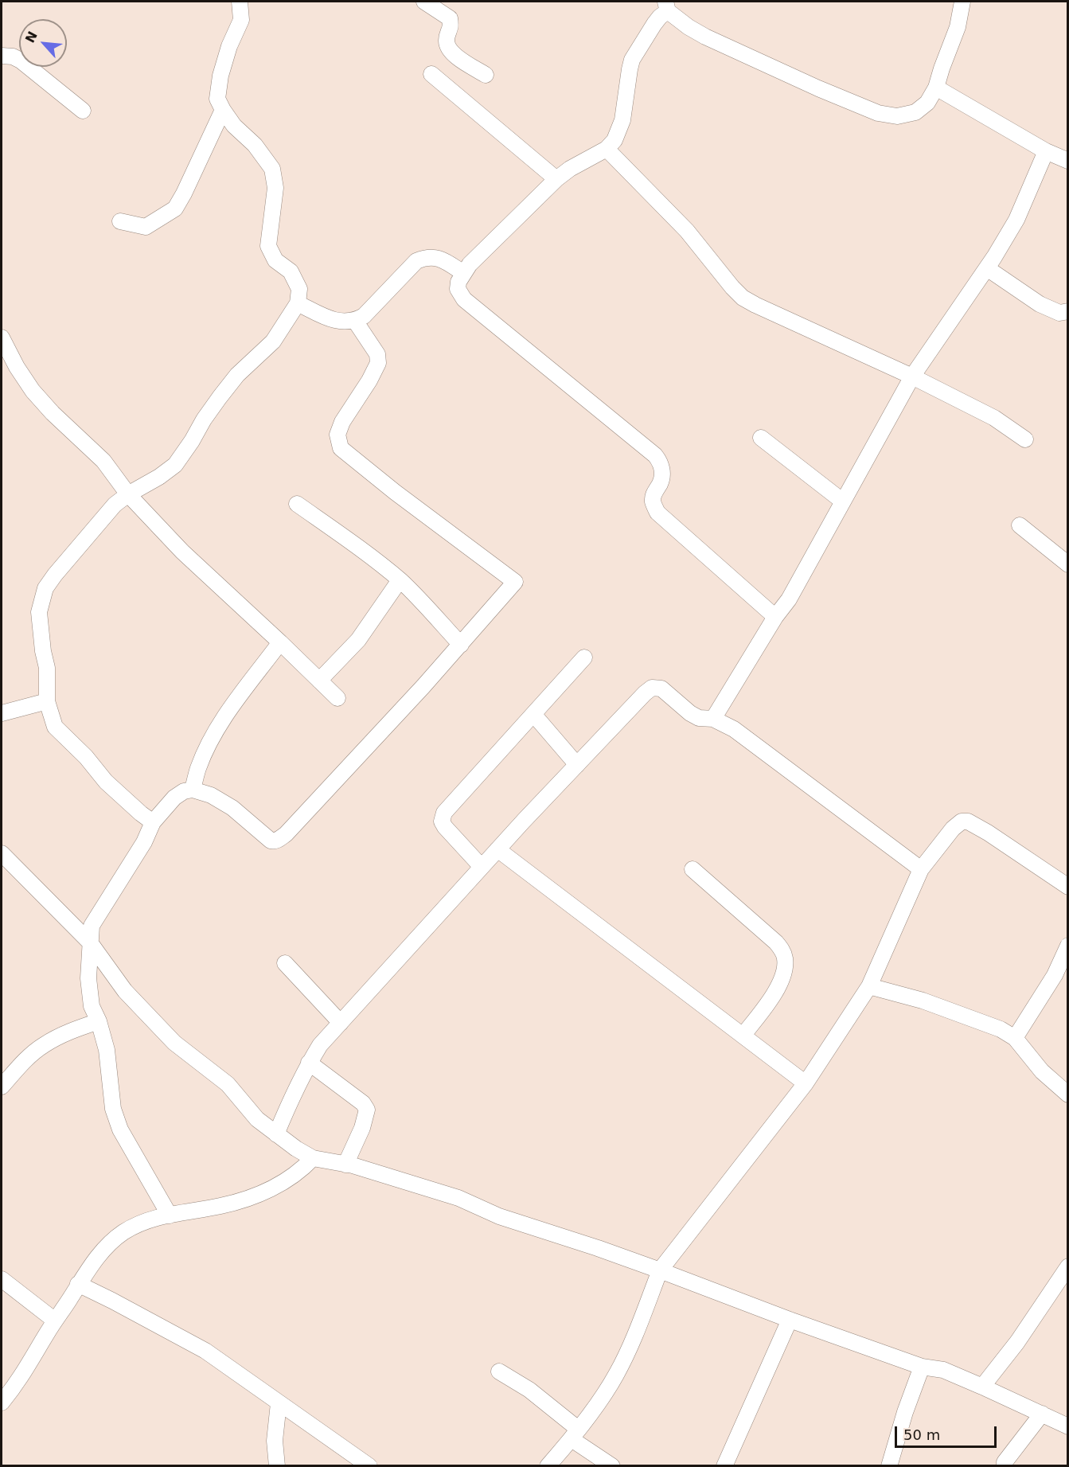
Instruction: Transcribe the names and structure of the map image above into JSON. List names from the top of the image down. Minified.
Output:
{"scale_bar":"50 m","north":"top left"}
